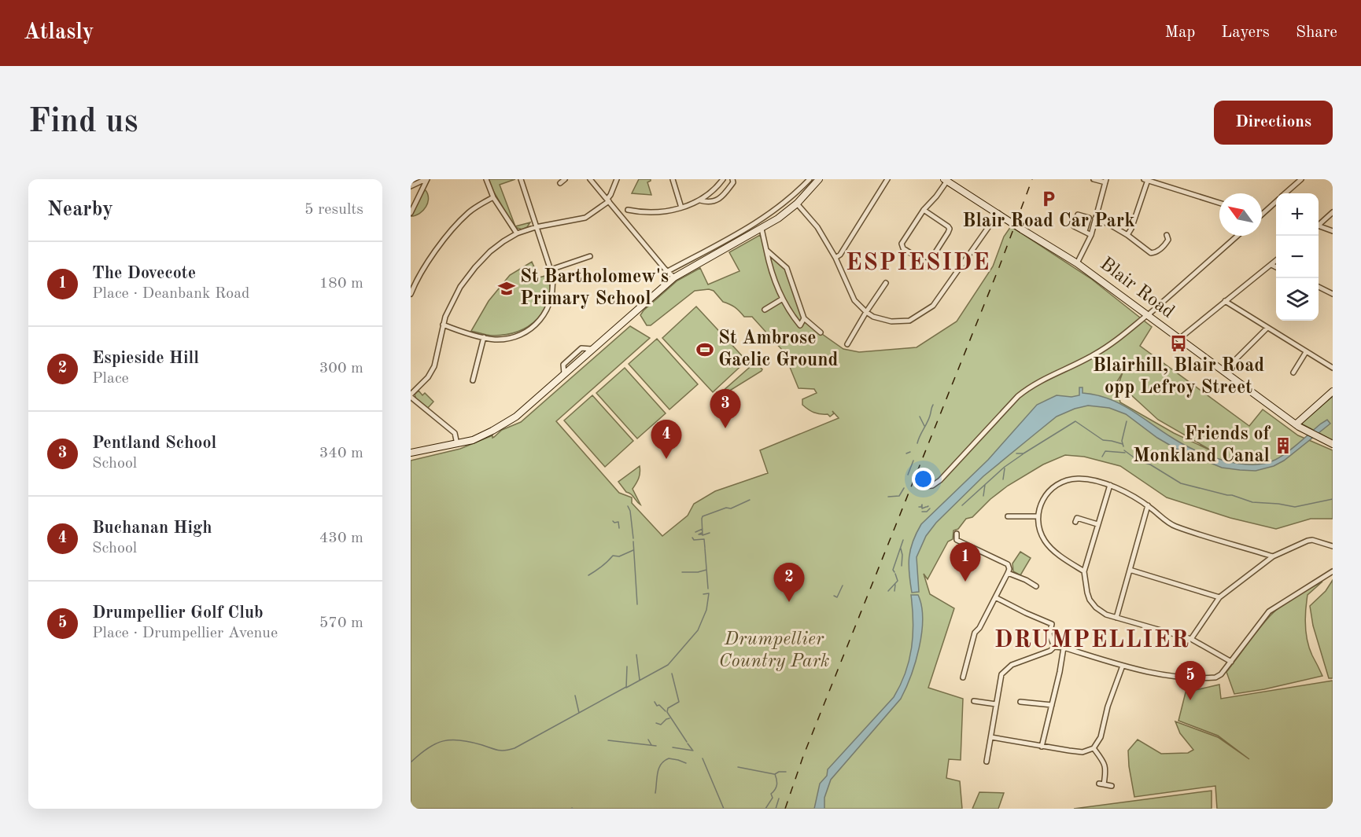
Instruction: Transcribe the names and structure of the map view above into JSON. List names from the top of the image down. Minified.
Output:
{"streets":{"street":["Blair Road"]},"districts":["ESPIESIDE","DRUMPELLIER"],"parks":["Drumpellier Country Park"],"places":{"parking":["Blair Road Car Park"],"school or university":["St Bartholomew's Primary School"],"bus stop":["Blairhill, Blair Road opp Lefroy Street"],"sports":["St Ambrose Gaelic Ground"],"building":["Friends of Monkland Canal"]},"north":"top left","page":{"header":"Atlasly","nav":["Map","Layers","Share"],"buttons":"Directions","title":"Find us","heading":["Nearby","5 results"],"map_buttons":["+","−"],"list":[{"mark":"1","name":"The Dovecote","note":"Place · Deanbank Road","value":"180 m"},{"mark":"2","name":"Espieside Hill","note":"Place","value":"300 m"},{"mark":"3","name":"Pentland School","note":"School","value":"340 m"},{"mark":"4","name":"Buchanan High","note":"School","value":"430 m"},{"mark":"5","name":"Drumpellier Golf Club","note":"Place · Drumpellier Avenue","value":"570 m"}],"pins":["3","4","1","2","5"]}}
